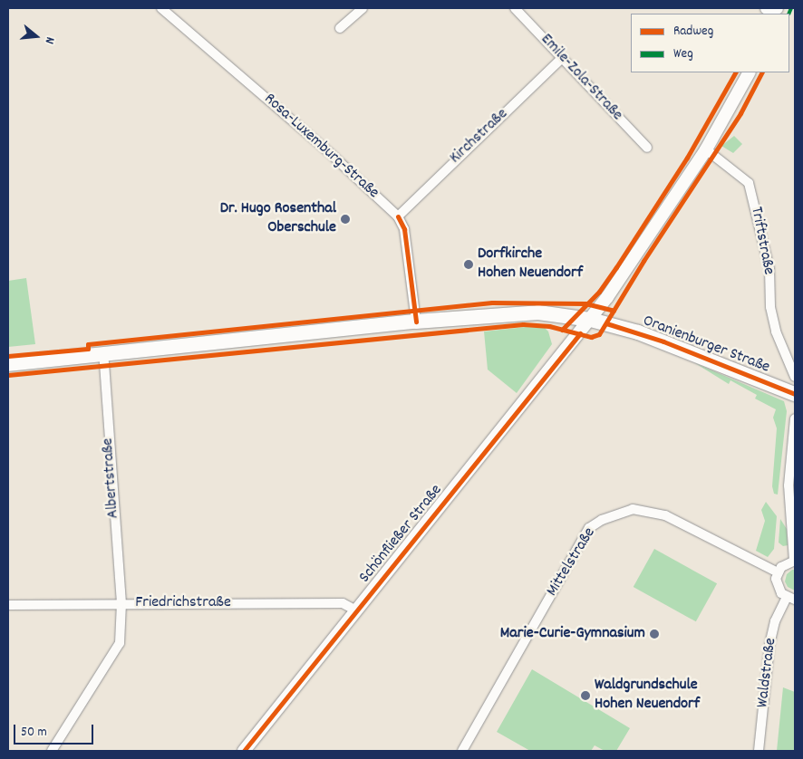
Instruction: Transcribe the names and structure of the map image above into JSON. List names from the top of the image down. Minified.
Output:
{"streets":{"main road":["Oranienburger Straße","Schönfließer Straße"],"street":["Emile-Zola-Straße","Kirchstraße","Rosa-Luxemburg-Straße","Triftstraße","Albertstraße","Mittelstraße","Friedrichstraße","Waldstraße"]},"crossings":[["Emile-Zola-Straße","Kirchstraße"],["Kirchstraße","Rosa-Luxemburg-Straße"],["Rosa-Luxemburg-Straße","Oranienburger Straße"],["Triftstraße","Schönfließer Straße"],["Oranienburger Straße","Albertstraße"],["Oranienburger Straße","Schönfließer Straße"],["Albertstraße","Friedrichstraße"],["Schönfließer Straße","Friedrichstraße"]],"places":["Dr. Hugo Rosenthal Oberschule","Dorfkirche Hohen Neuendorf","Marie-Curie-Gymnasium","Waldgrundschule Hohen Neuendorf"],"legend":["Radweg","Weg"],"scale_bar":"50 m","north":"right"}
